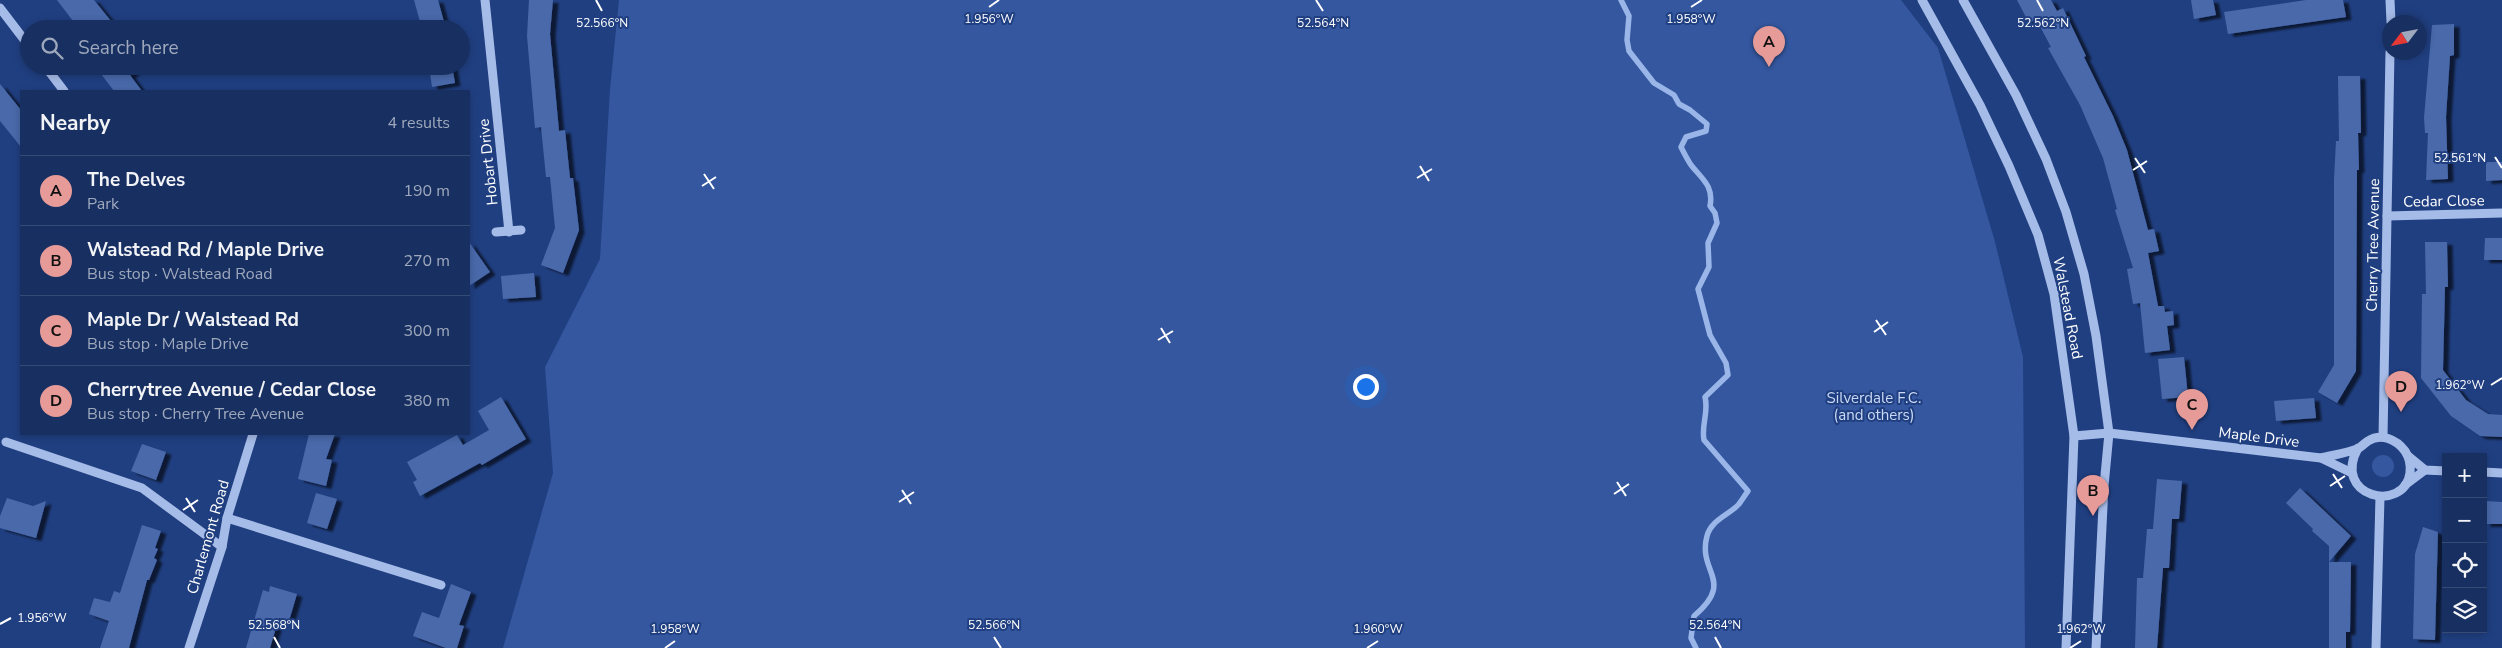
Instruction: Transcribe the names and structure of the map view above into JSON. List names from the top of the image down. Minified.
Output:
{"streets":{"street":["Hobart Drive","Cedar Close","Cherry Tree Avenue","Walstead Road","Maple Drive","Charlemont Road"]},"crossings":[["Cedar Close","Cherry Tree Avenue"],["Cherry Tree Avenue","Maple Drive"],["Walstead Road","Maple Drive"]],"parks":["Silverdale F.C. (and others)"],"north":"bottom left","page":{"search":"Search here","pins":["A","D","C","B"],"heading":["Nearby","4 results"],"list":[{"mark":"A","name":"The Delves","note":"Park","value":"190 m"},{"mark":"B","name":"Walstead Rd / Maple Drive","note":"Bus stop · Walstead Road","value":"270 m"},{"mark":"C","name":"Maple Dr / Walstead Rd","note":"Bus stop · Maple Drive","value":"300 m"},{"mark":"D","name":"Cherrytree Avenue / Cedar Close","note":"Bus stop · Cherry Tree Avenue","value":"380 m"}],"map_buttons":["+","−"]},"coordinates":["1.956°W","1.958°W","52.564°N","52.566°N","52.562°N","52.561°N","1.962°W","52.568°N","1.960°W"]}
